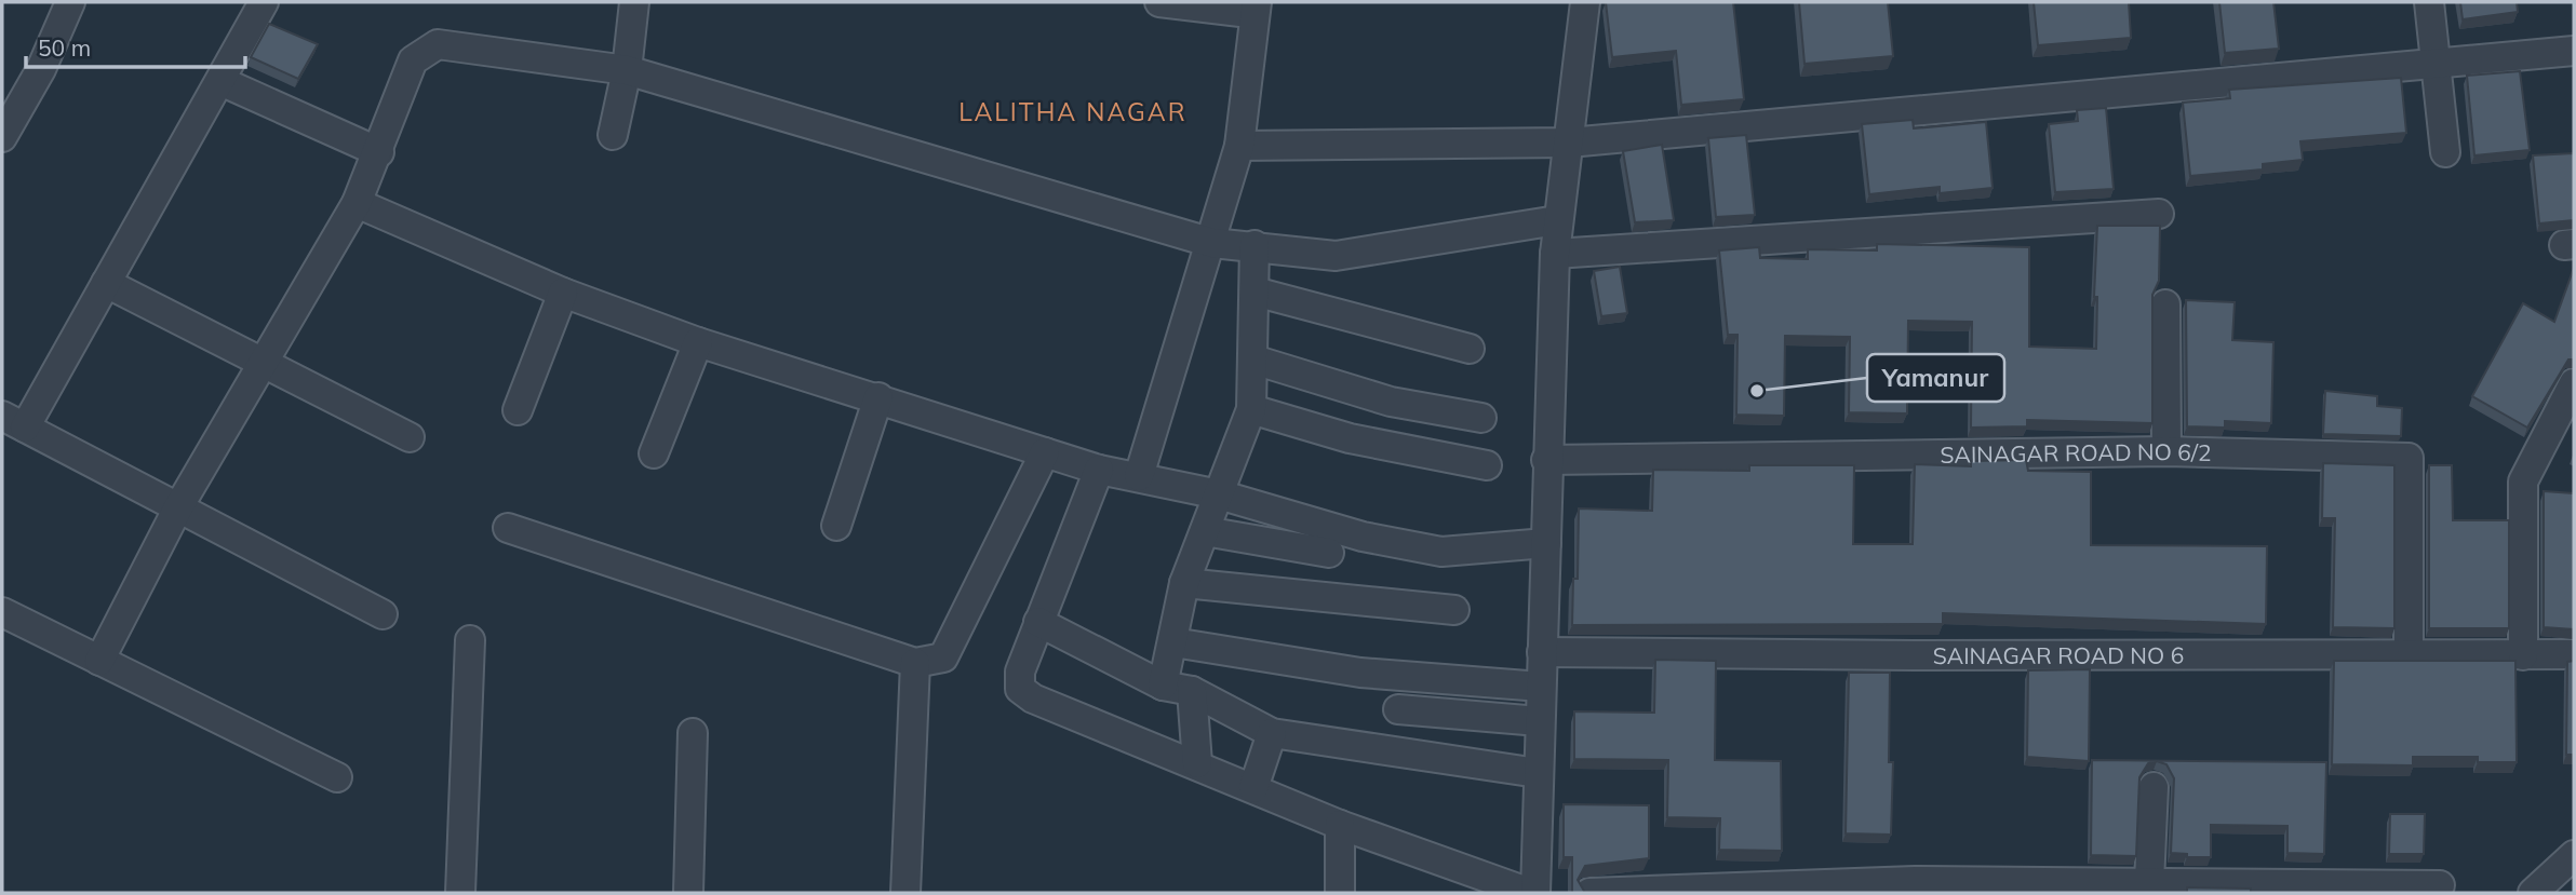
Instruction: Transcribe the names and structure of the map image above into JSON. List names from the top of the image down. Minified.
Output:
{"streets":{"street":["SAINAGAR ROAD NO 6/2","SAINAGAR ROAD NO 6"]},"crossings":[["SAINAGAR ROAD NO 6/2","SAINAGAR ROAD NO 6"]],"districts":["LALITHA NAGAR"],"places":["Yamanur"],"scale_bar":"50 m"}
